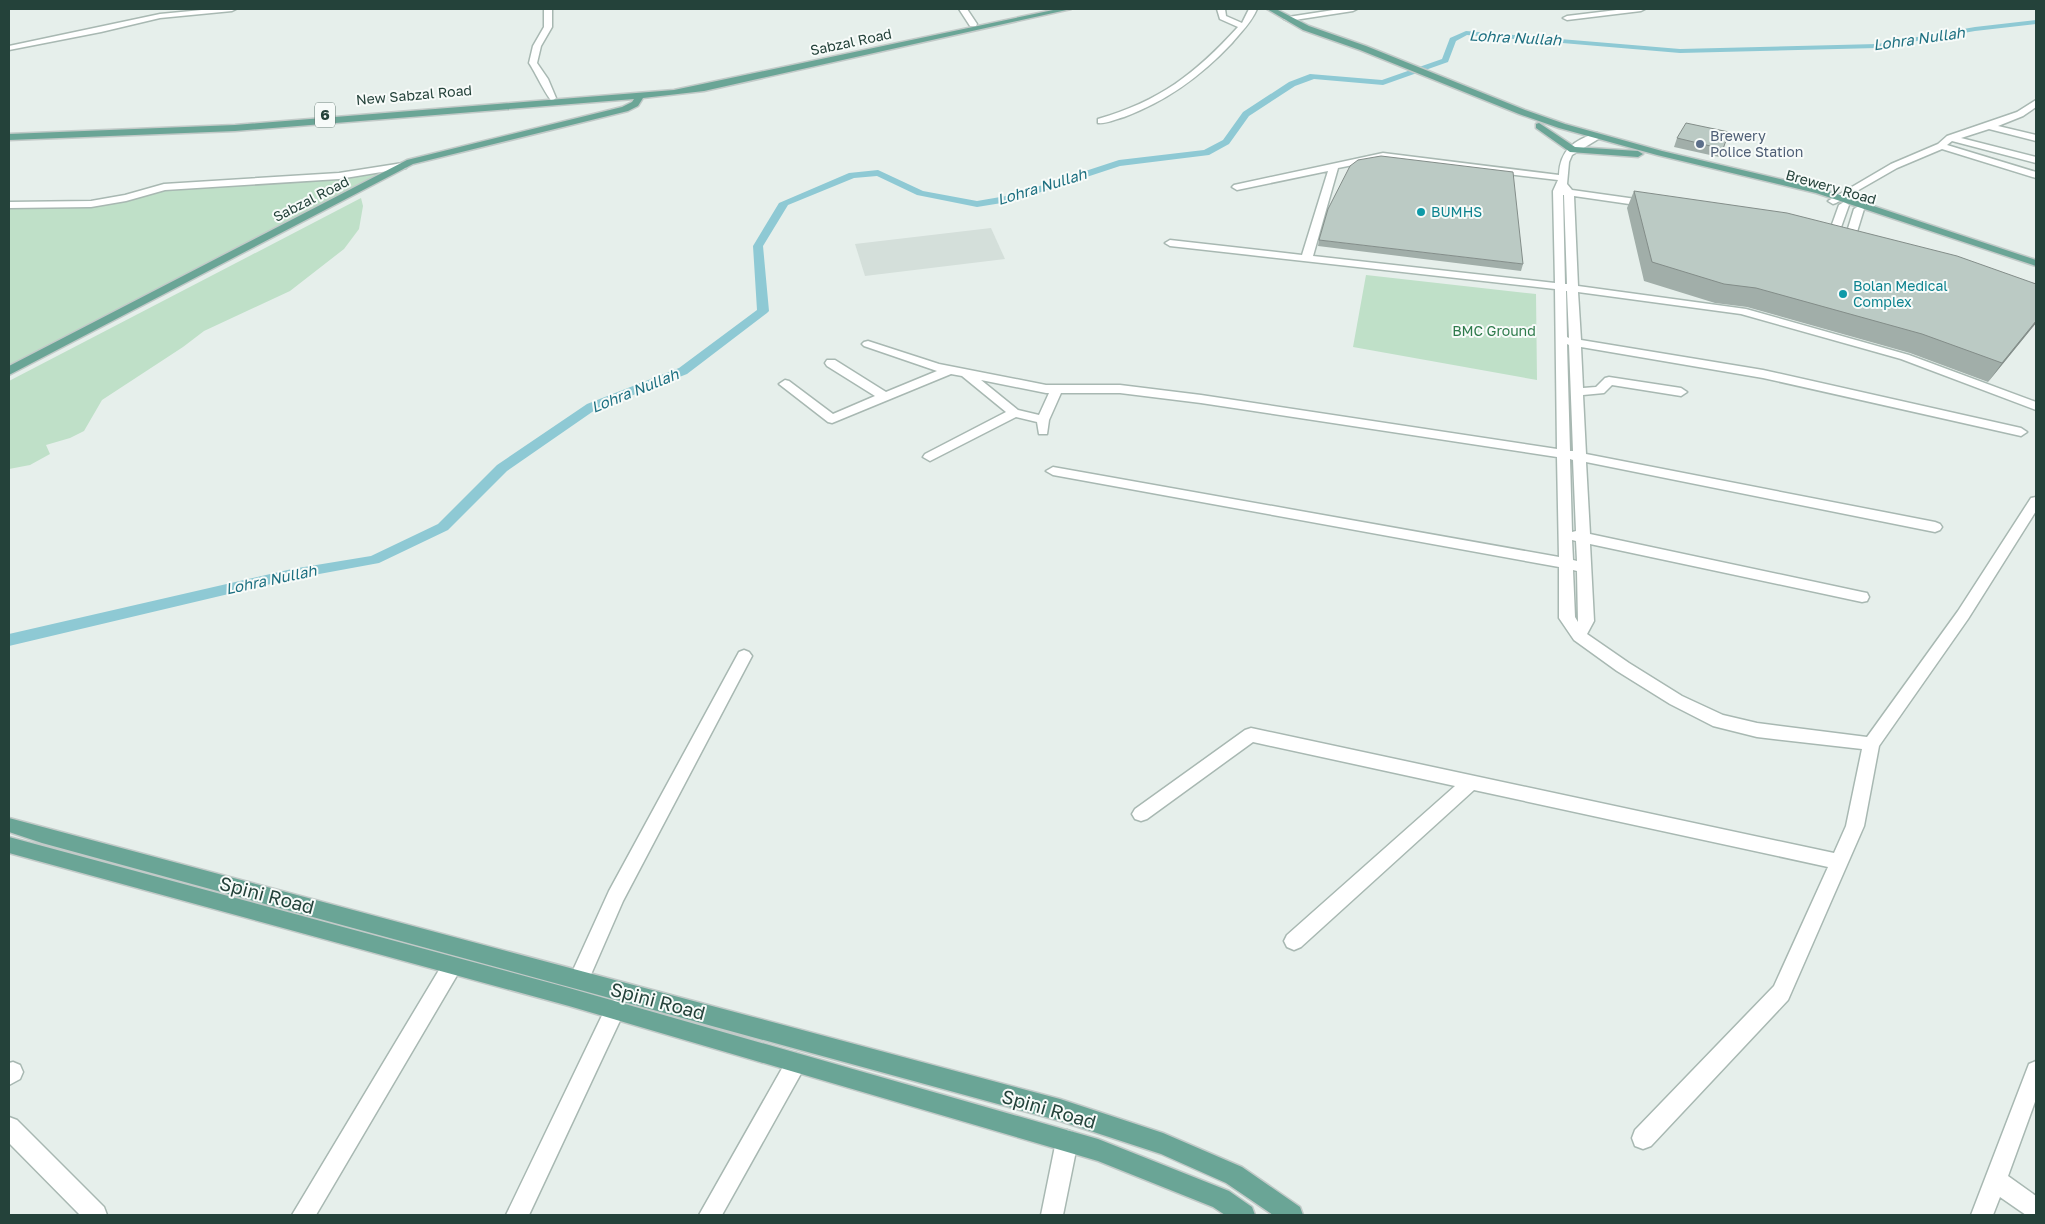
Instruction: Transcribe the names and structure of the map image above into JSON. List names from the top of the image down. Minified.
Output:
{"streets":{"main road":["Sabzal Road","New Sabzal Road","6","Brewery Road","Spini Road"]},"crossings":[["Sabzal Road","New Sabzal Road"]],"water":["Lohra Nullah"],"parks":["BMC Ground"],"places":["Brewery Police Station","BUMHS","Bolan Medical Complex"]}
